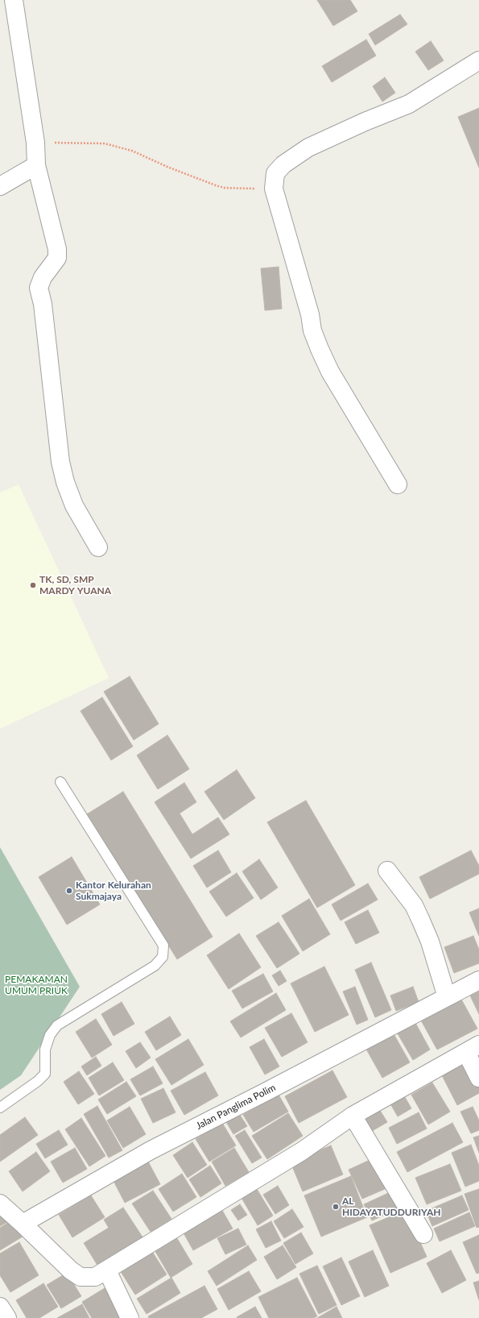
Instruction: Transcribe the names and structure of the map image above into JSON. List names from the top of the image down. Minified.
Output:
{"streets":{"street":["Jalan Panglima Polim"]},"parks":["PEMAKAMAN UMUM PRIUK"],"places":["TK, SD, SMP MARDY YUANA","Kantor Kelurahan Sukmajaya","AL HIDAYATUDDURIYAH"]}
